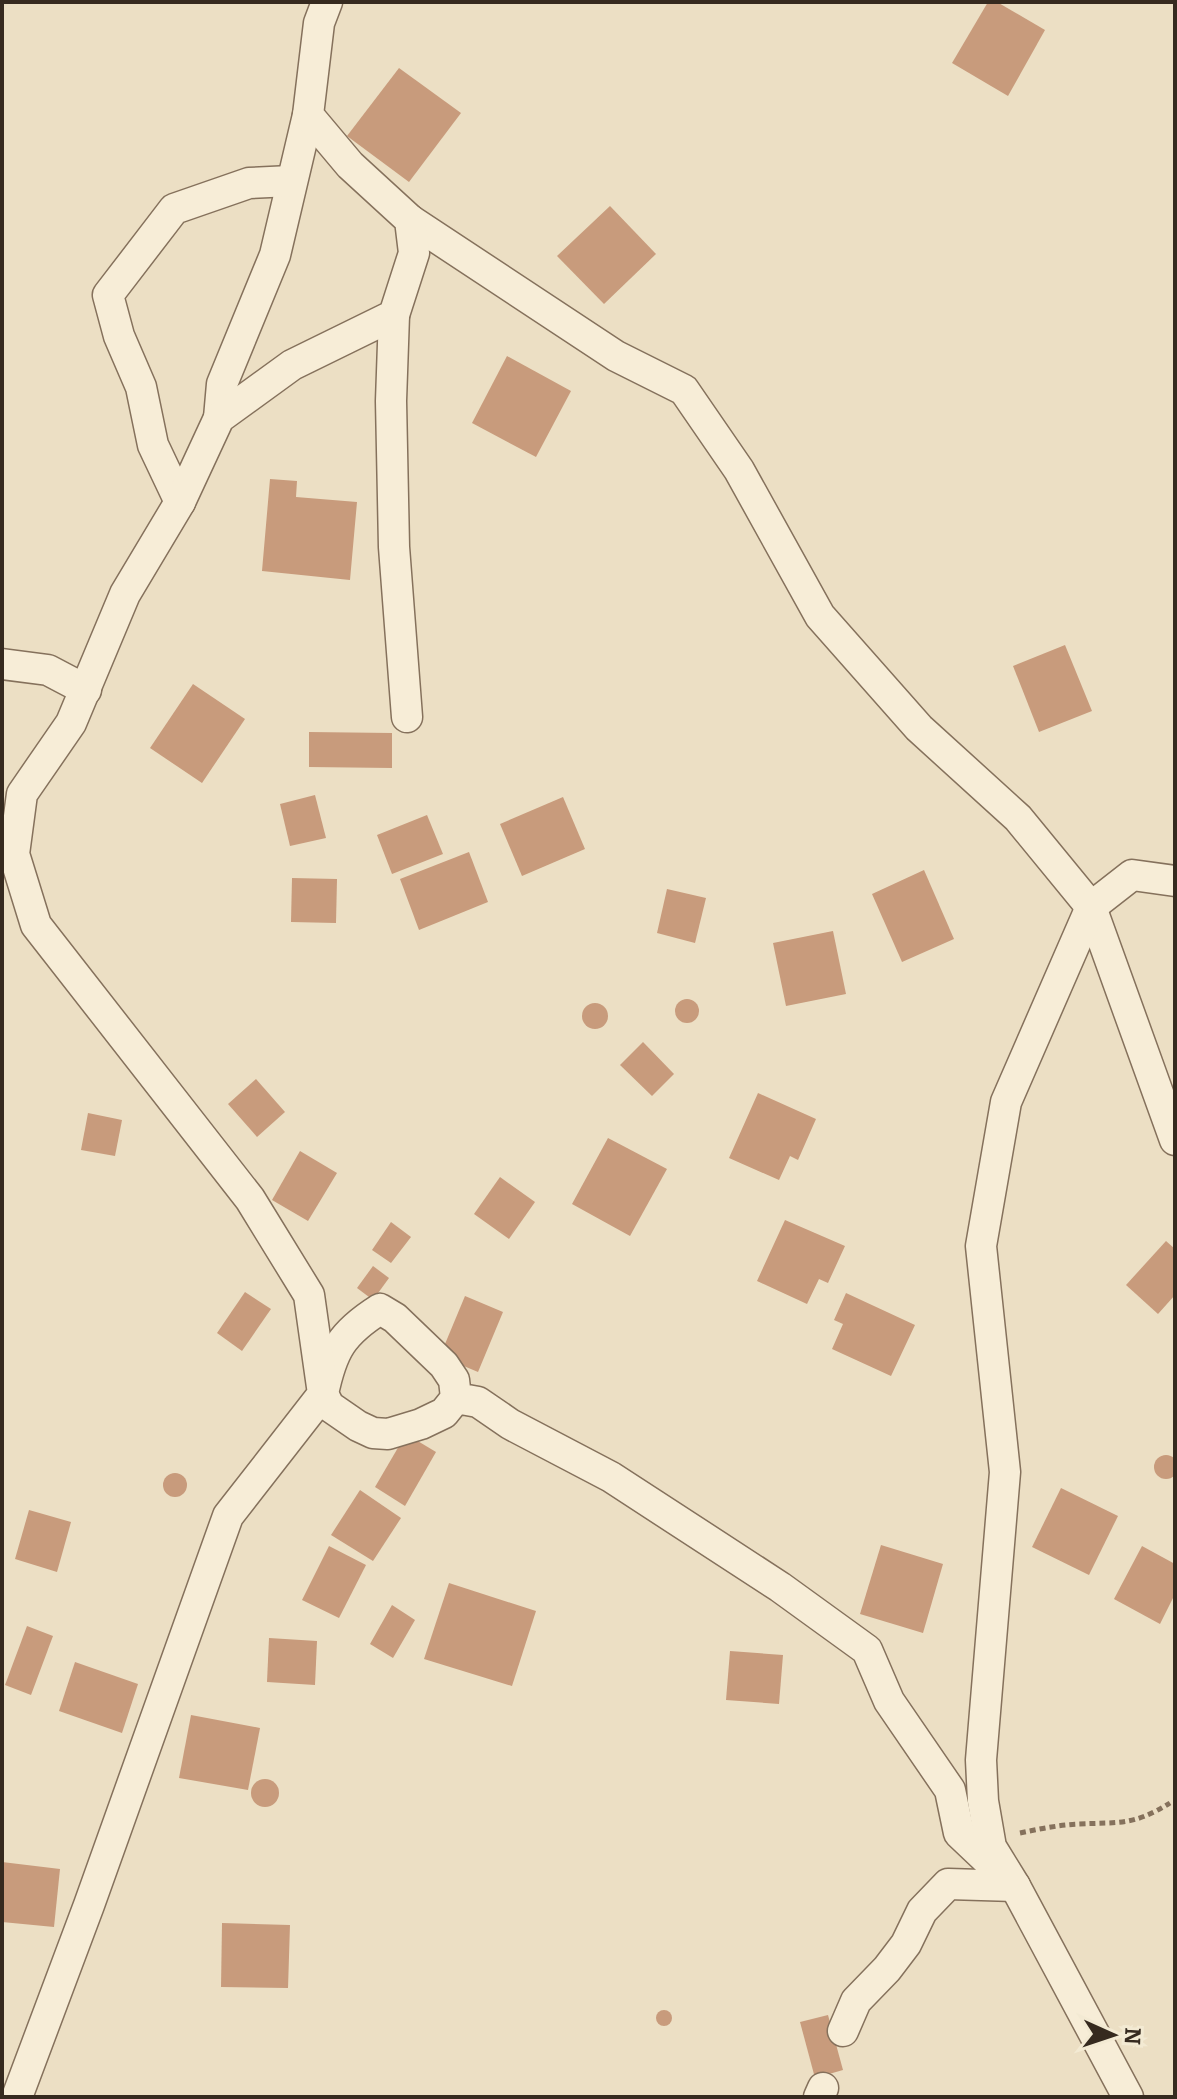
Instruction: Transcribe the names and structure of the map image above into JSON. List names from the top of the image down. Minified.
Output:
{"north":"right"}
